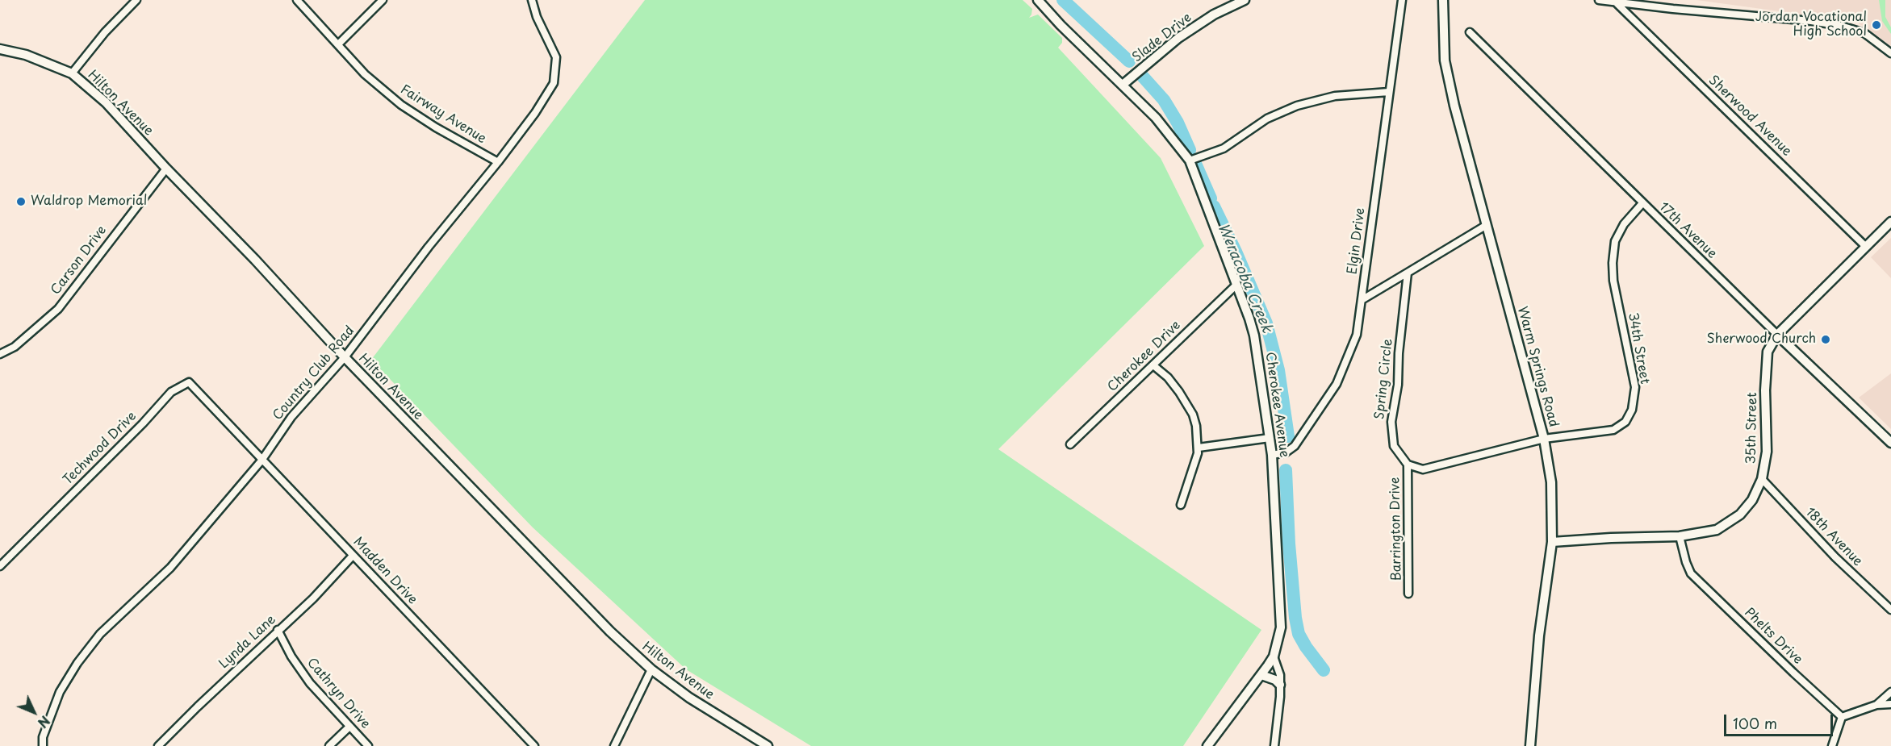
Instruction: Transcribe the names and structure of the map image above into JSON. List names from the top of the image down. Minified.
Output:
{"streets":{"street":["Slade Drive","Hilton Avenue","Fairway Avenue","Sherwood Avenue","17th Avenue","Elgin Drive","Carson Drive","34th Street","Cherokee Drive","Warm Springs Road","Country Club Road","Spring Circle","Cherokee Avenue","35th Street","Techwood Drive","Barrington Drive","18th Avenue","Madden Drive","Phelts Drive","Lynda Lane","Cathryn Drive"]},"crossings":[["Slade Drive","Cherokee Avenue"],["Hilton Avenue","Carson Drive"],["Hilton Avenue","Country Club Road"],["Fairway Avenue","Country Club Road"],["Sherwood Avenue","35th Street"],["17th Avenue","34th Street"],["17th Avenue","35th Street"],["Elgin Drive","Cherokee Avenue"],["34th Street","Warm Springs Road"],["Cherokee Drive","Cherokee Avenue"],["Warm Springs Road","35th Street"],["Country Club Road","Madden Drive"],["Spring Circle","Barrington Drive"],["35th Street","18th Avenue"],["35th Street","Phelts Drive"],["Techwood Drive","Madden Drive"],["Madden Drive","Lynda Lane"],["Lynda Lane","Cathryn Drive"]],"water":["Weracoba Creek"],"places":["Jordan Vocational High School","Waldrop Memorial","Sherwood Church"],"scale_bar":"100 m","north":"bottom right"}
